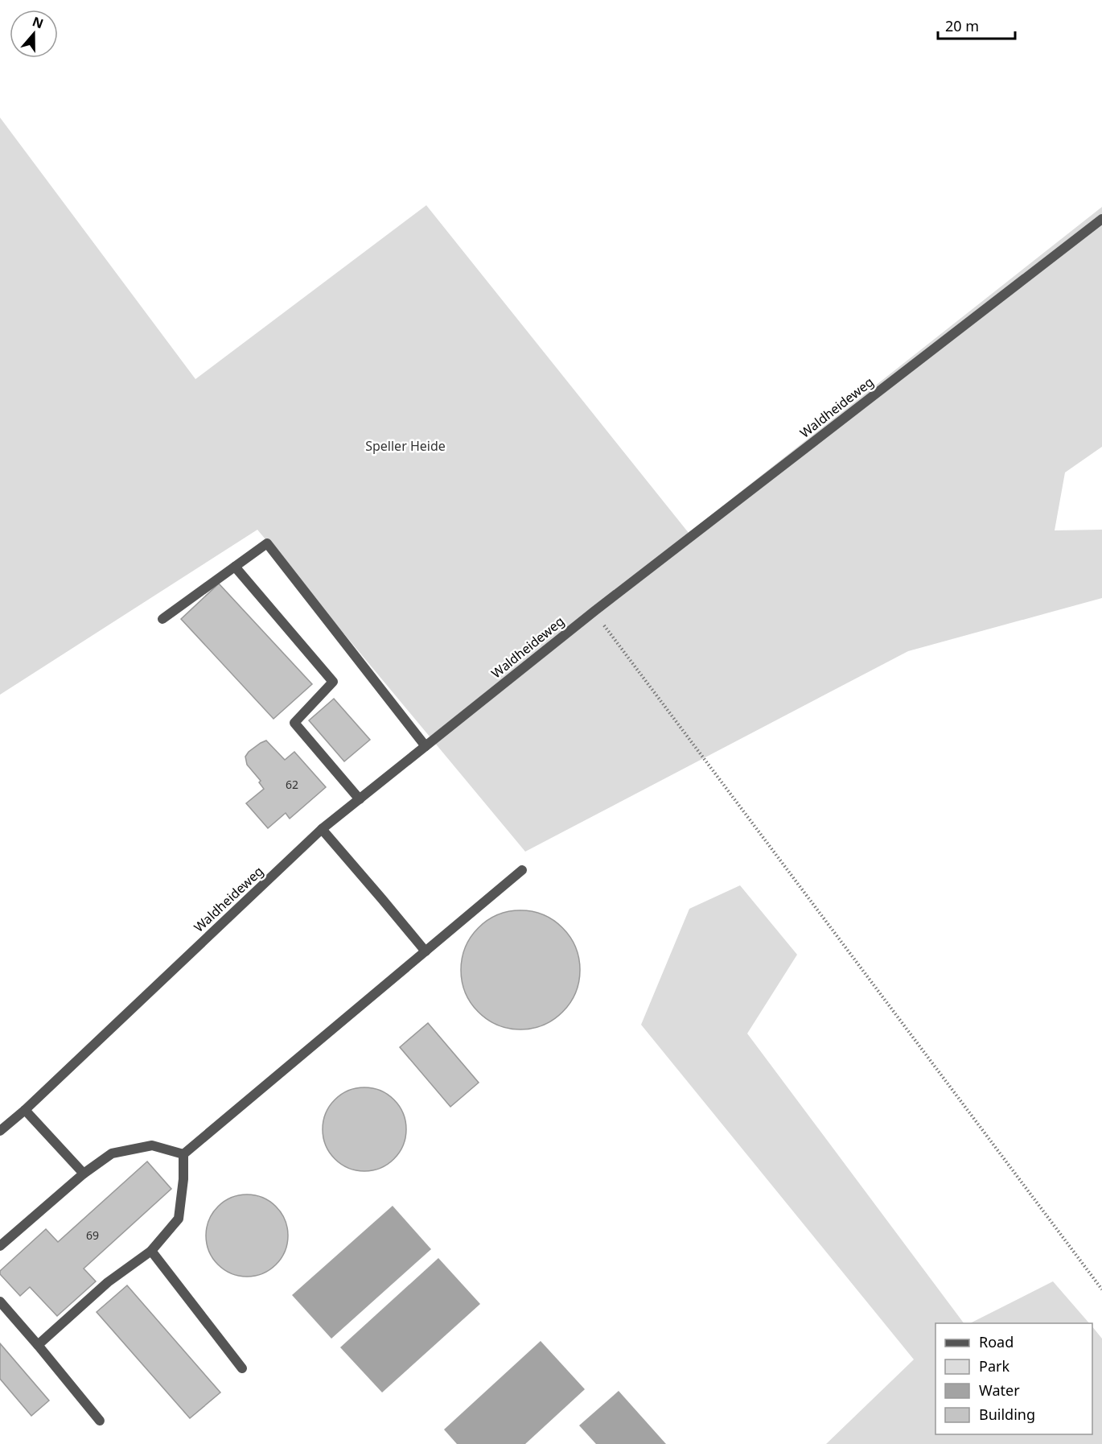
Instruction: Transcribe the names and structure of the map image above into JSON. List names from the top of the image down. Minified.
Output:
{"streets":{"street":["Waldheideweg"]},"parks":["Speller Heide"],"house_numbers":["62","69"],"legend":["Road","Park","Water","Building"],"scale_bar":"20 m","north":"top"}
